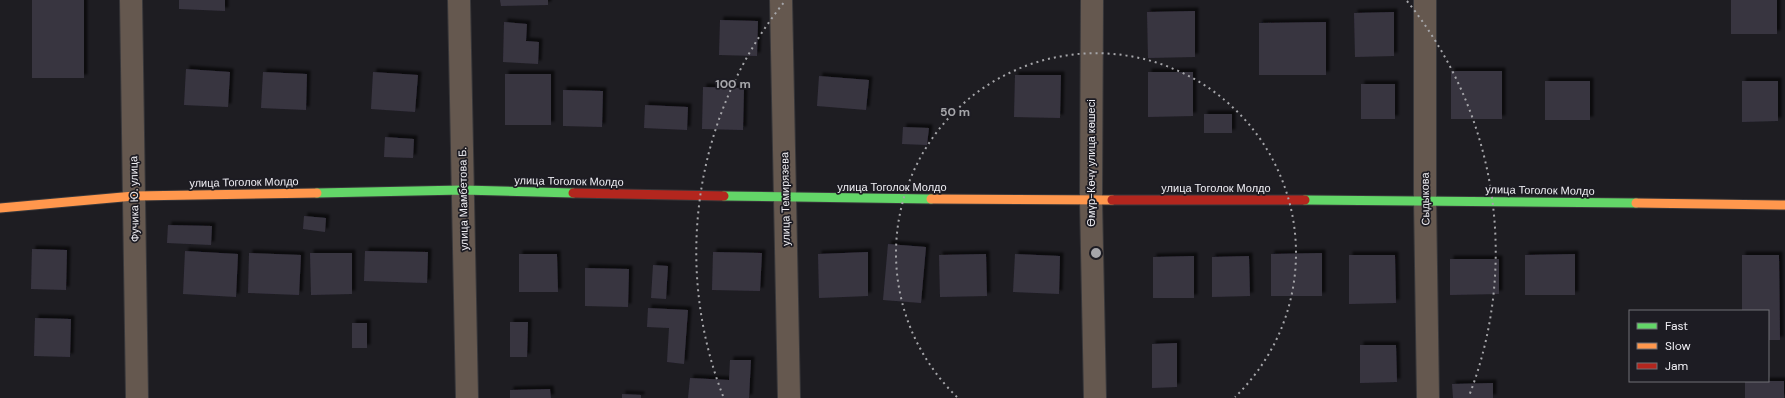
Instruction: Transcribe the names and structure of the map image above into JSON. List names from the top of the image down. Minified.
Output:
{"streets":{"street":["Өмүр-Көчү улица көшесі","улица Тоголок Молдо","Фучика Ю. улица","улица Мамбетова Б.","улица Темирязева","Сыдыкова"]},"crossings":[["Өмүр-Көчү улица көшесі","улица Тоголок Молдо"],["улица Тоголок Молдо","Фучика Ю. улица"],["улица Тоголок Молдо","улица Мамбетова Б."],["улица Тоголок Молдо","улица Темирязева"],["улица Тоголок Молдо","Сыдыкова"]],"legend":["Fast","Slow","Jam"],"rings":["100 m","50 m"]}
